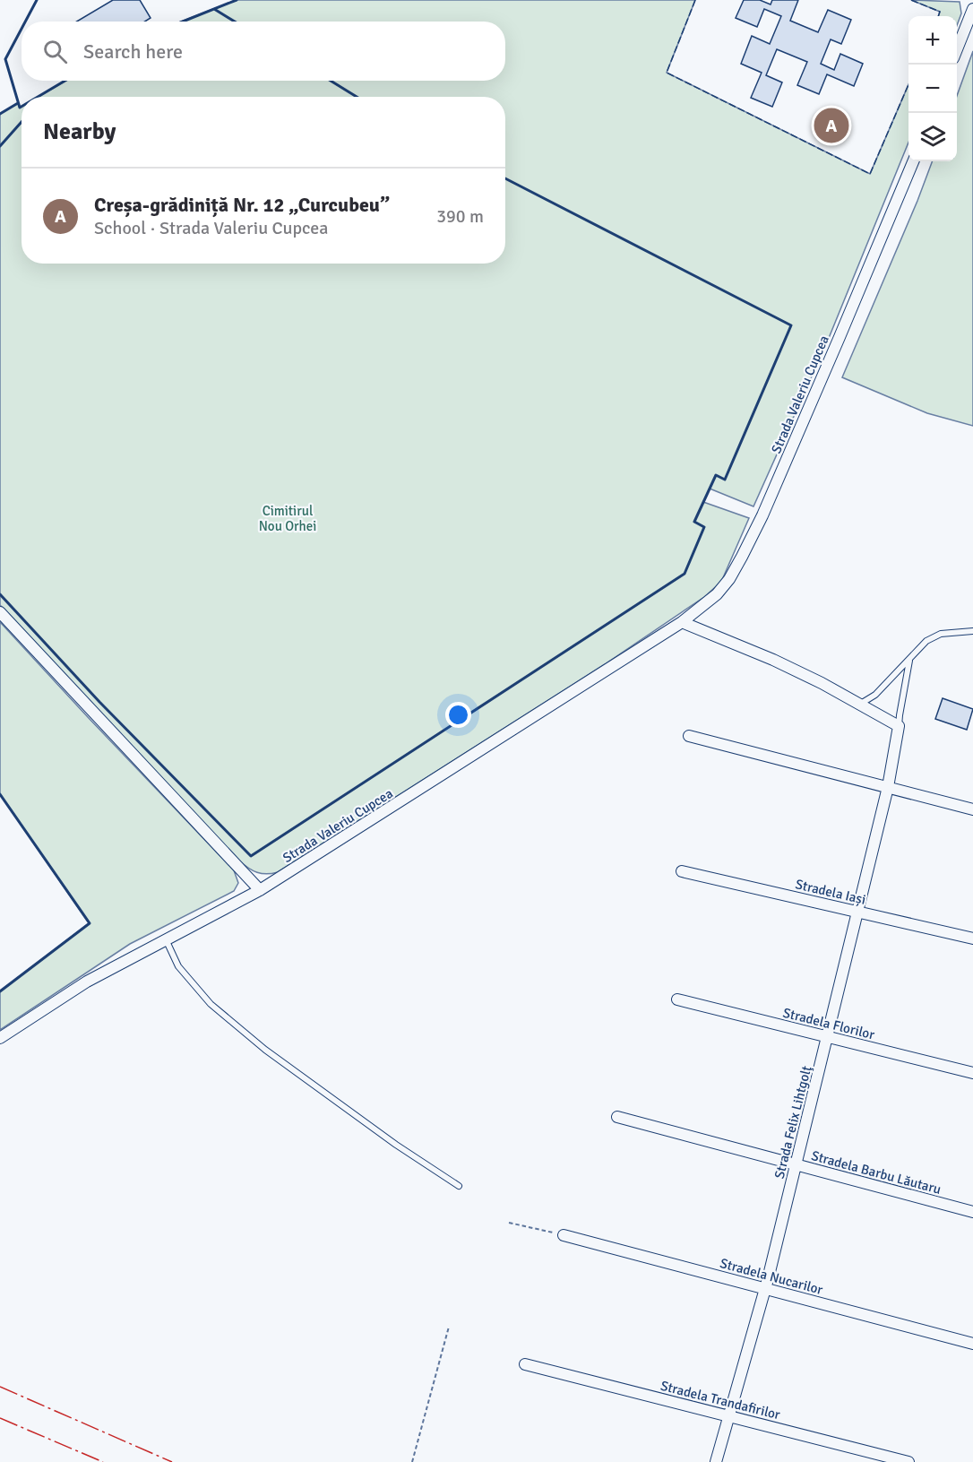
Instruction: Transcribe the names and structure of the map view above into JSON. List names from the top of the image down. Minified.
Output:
{"streets":{"street":["Strada Valeriu Cupcea","Stradela Iași","Stradela Florilor","Strada Felix Lihtgolţ","Stradela Barbu Lăutaru","Stradela Nucarilor","Stradela Trandafirilor"]},"crossings":[["Stradela Iași","Strada Felix Lihtgolţ"],["Stradela Florilor","Strada Felix Lihtgolţ"],["Strada Felix Lihtgolţ","Stradela Barbu Lăutaru"],["Strada Felix Lihtgolţ","Stradela Nucarilor"],["Strada Felix Lihtgolţ","Stradela Trandafirilor"]],"parks":["Cimitirul Nou Orhei"],"page":{"map_buttons":["+","−"],"search":"Search here","heading":"Nearby","pins":"A","list":[{"mark":"A","name":"Creșa-grădiniță Nr. 12 „Curcubeu”","note":"School · Strada Valeriu Cupcea","value":"390 m"}]}}
